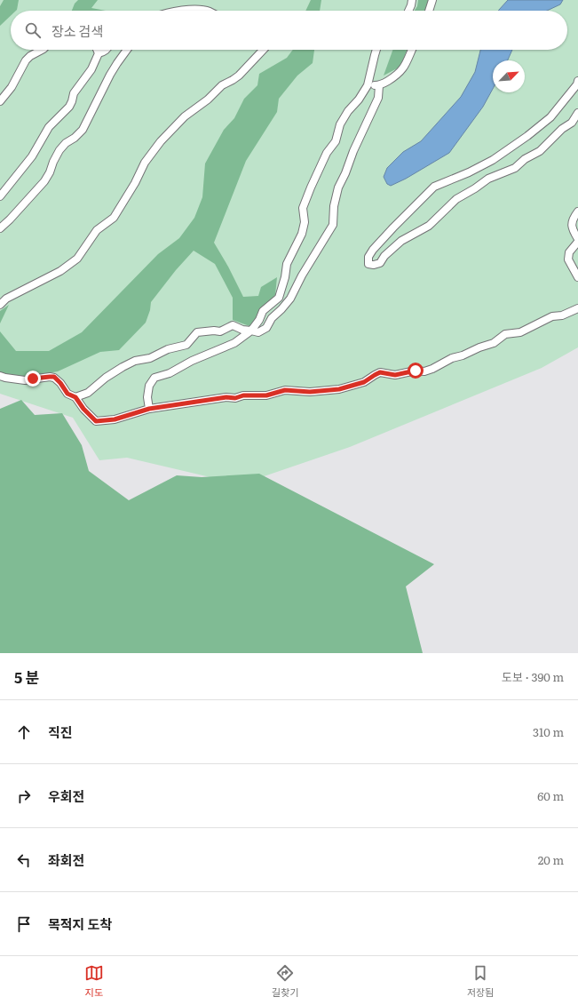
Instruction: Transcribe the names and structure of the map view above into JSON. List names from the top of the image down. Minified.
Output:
{"north":"top right","page":{"search":"장소 검색","heading":["5 분","도보 · 390 m"],"list":[["직진","310 m"],["우회전","60 m"],["좌회전","20 m"],"목적지 도착"],"nav":["지도","길찾기","저장됨"]}}
